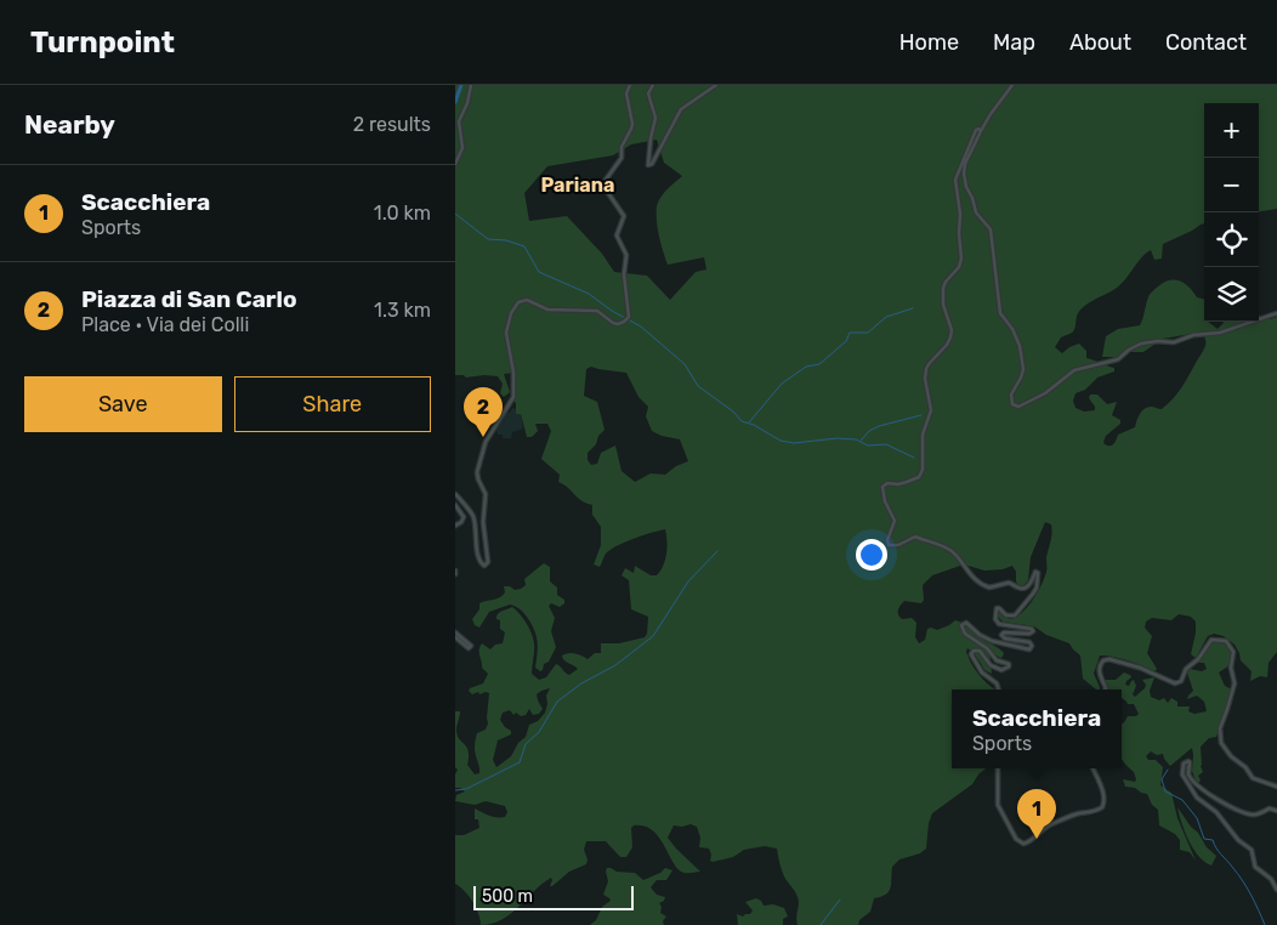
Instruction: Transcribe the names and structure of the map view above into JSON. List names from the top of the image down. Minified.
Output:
{"districts":["Pariana"],"scale_bar":"500 m","page":{"header":"Turnpoint","nav":["Home","Map","About","Contact"],"heading":["Nearby","2 results"],"map_buttons":["+","−"],"list":[{"mark":"1","name":"Scacchiera","note":"Sports","value":"1.0 km"},{"mark":"2","name":"Piazza di San Carlo","note":"Place · Via dei Colli","value":"1.3 km"}],"buttons":["Save","Share"],"pins":["2","1"],"popup":["Scacchiera","Sports"],"scale":"500 m"}}
